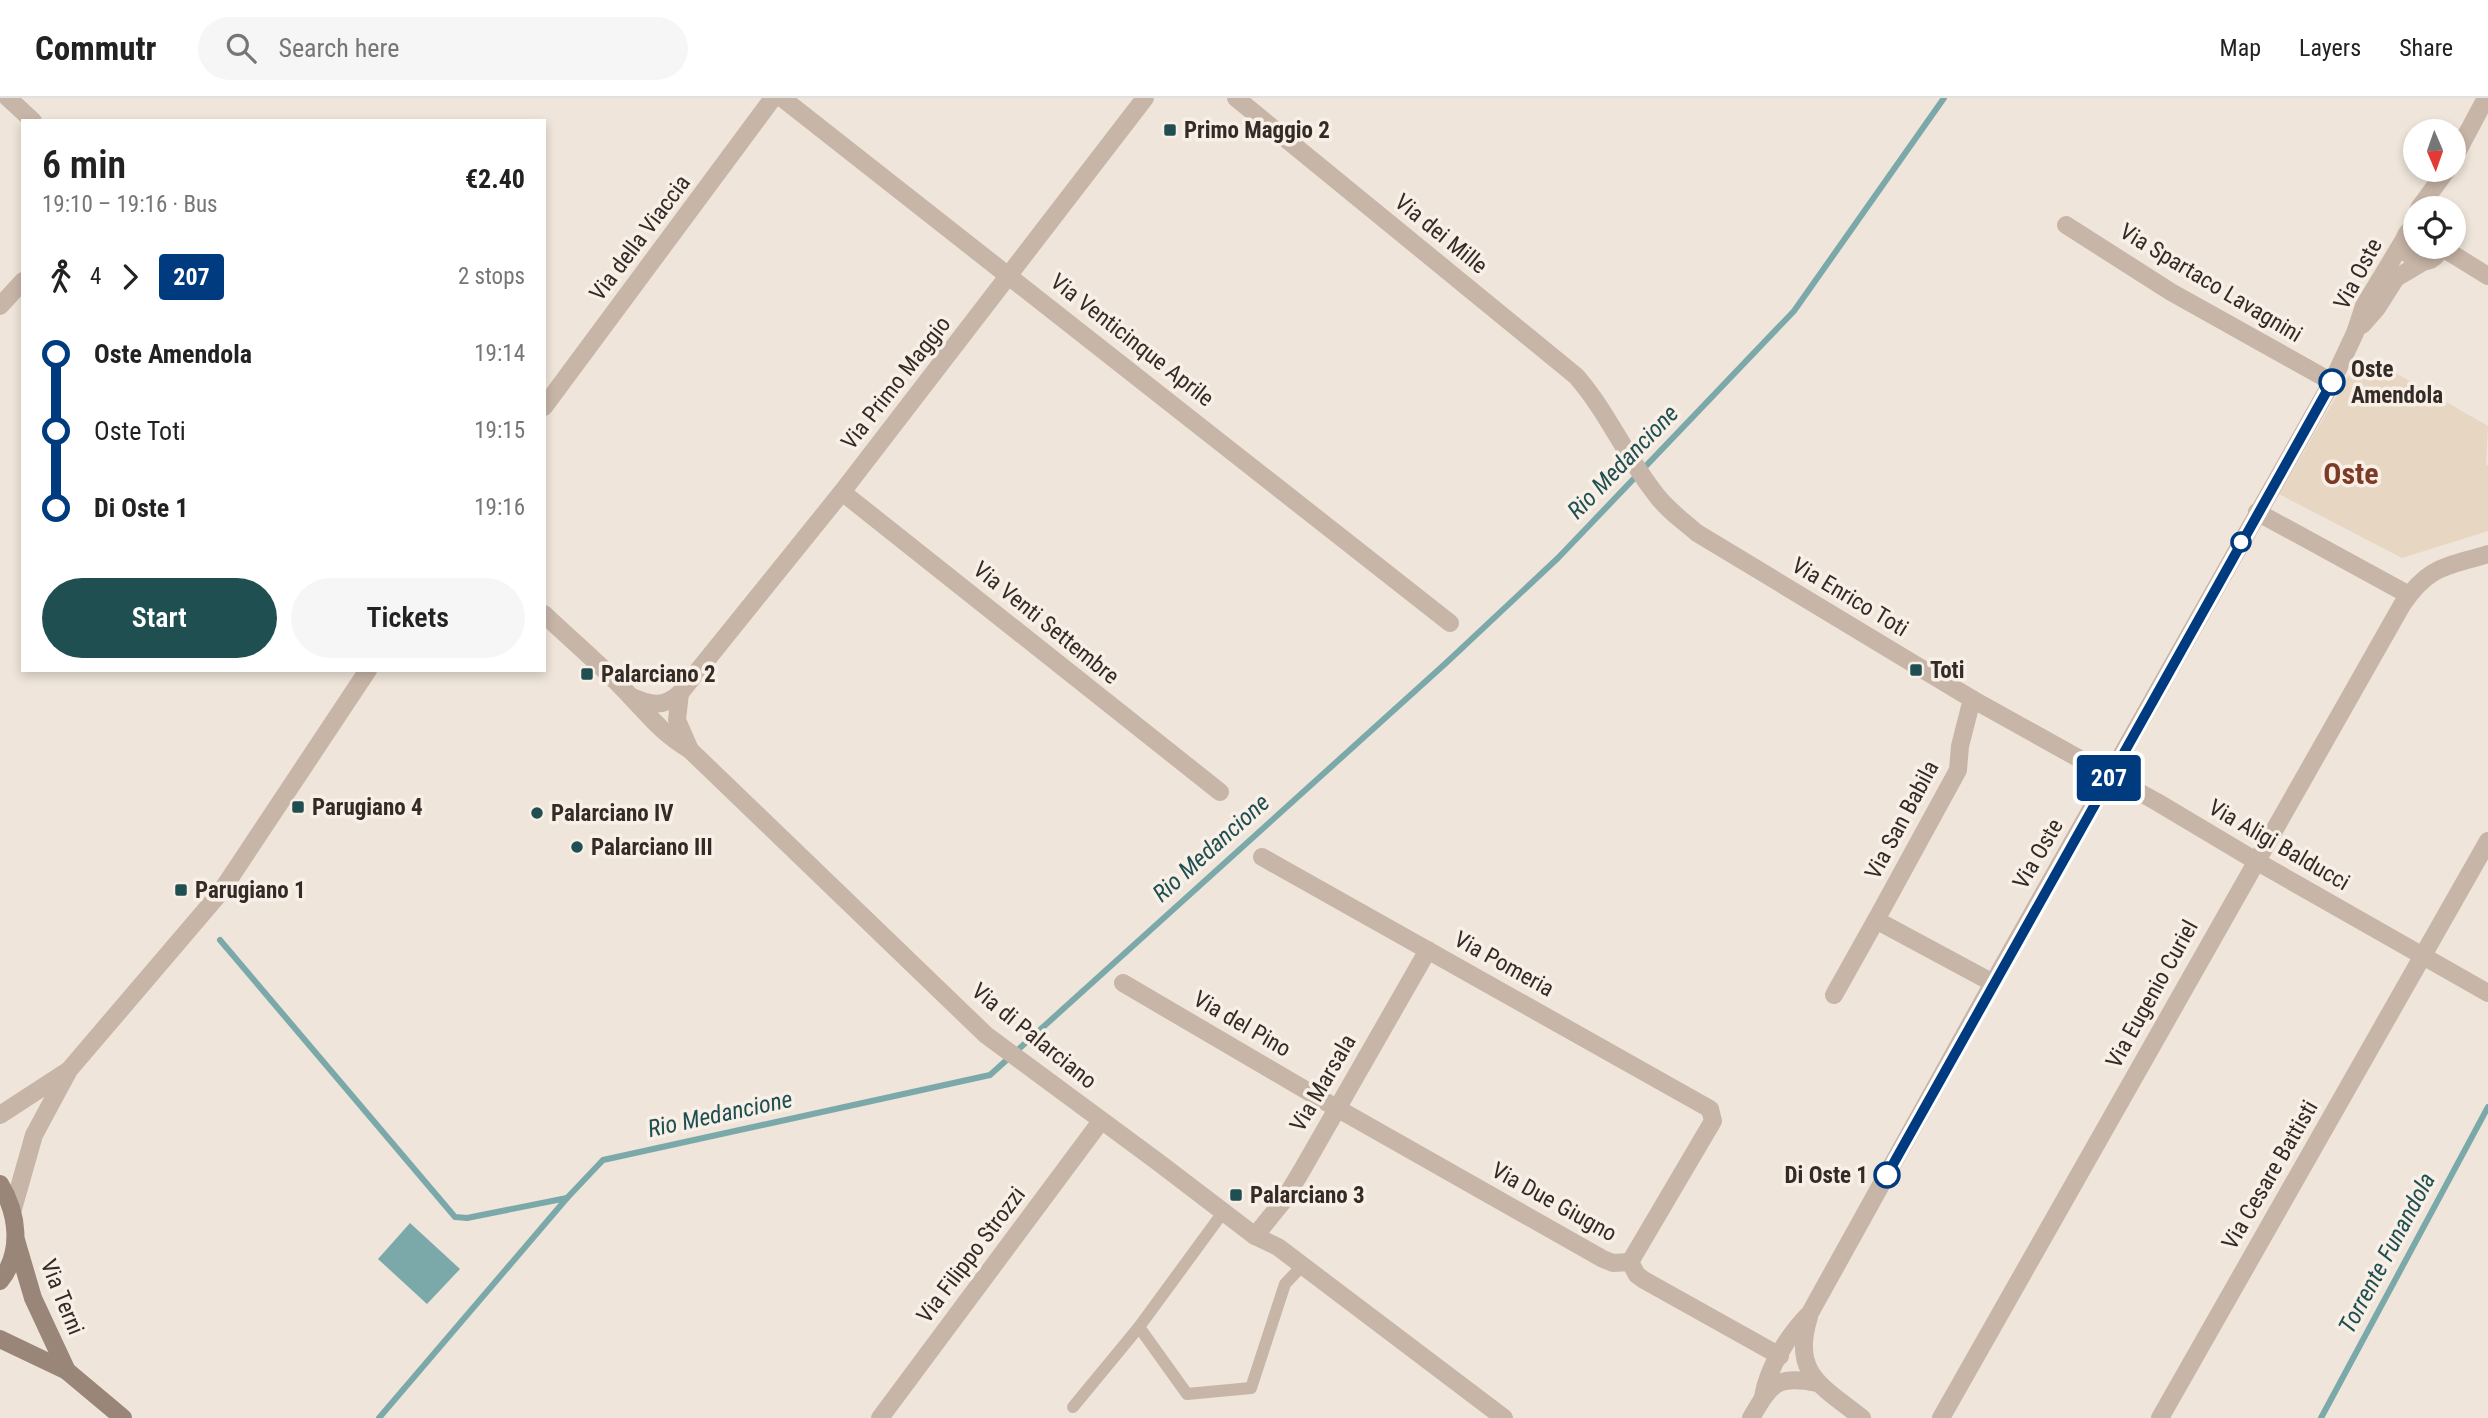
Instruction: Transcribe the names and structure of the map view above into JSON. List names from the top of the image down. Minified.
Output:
{"streets":{"street":["Via dei Mille","Via della Viaccia","Via Oste","Via Spartaco Lavagnini","Via Venticinque Aprile","Via Primo Maggio","Via Enrico Toti","Via Venti Settembre","Via San Babila","Via Aligi Balducci","Via Pomeria","Via Eugenio Curiel","Via del Pino","Via di Palarciano","Via Marsala","Via Cesare Battisti","Via Due Giugno","Via Filippo Strozzi","Via Terni"]},"crossings":[["Via dei Mille","Via Enrico Toti"],["Via Oste","Via Spartaco Lavagnini"],["Via Oste","Via Enrico Toti"],["Via Oste","Via Aligi Balducci"],["Via Oste","Via Due Giugno"],["Via Venticinque Aprile","Via Primo Maggio"],["Via Primo Maggio","Via Venti Settembre"],["Via Enrico Toti","Via San Babila"],["Via Enrico Toti","Via Aligi Balducci"],["Via Aligi Balducci","Via Eugenio Curiel"],["Via Aligi Balducci","Via Cesare Battisti"],["Via Pomeria","Via Marsala"],["Via Pomeria","Via Due Giugno"],["Via del Pino","Via Marsala"],["Via del Pino","Via Due Giugno"],["Via di Palarciano","Via Marsala"],["Via di Palarciano","Via Filippo Strozzi"],["Via Marsala","Via Due Giugno"]],"districts":["Oste"],"water":["Rio Medancione","Torrente Funandola"],"places":{"transit":["Primo Maggio 2","Toti","Palarciano 2","Parugiano 4","Parugiano 1","Palarciano 3"],"other":["Oste Amendola","Palarciano IV","Palarciano III","Di Oste 1"]},"lines":["bus line 207"],"north":"bottom","page":{"header":"Commutr","search":"Search here","nav":["Map","Layers","Share"],"on_map":"207","heading":["6 min","19:10 – 19:16 · Bus","€2.40"],"legs":["4","207","2 stops"],"list":[{"name":"Oste Amendola","value":"19:14"},{"name":"Oste Toti","value":"19:15"},{"name":"Di Oste 1","value":"19:16"}],"buttons":["Start","Tickets"]}}
